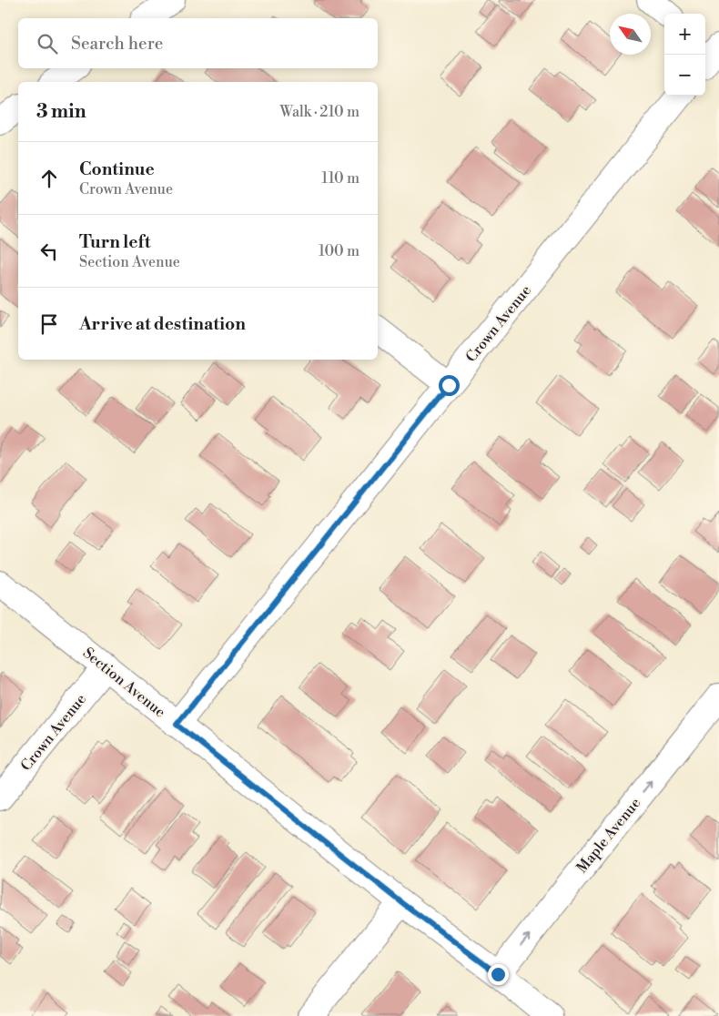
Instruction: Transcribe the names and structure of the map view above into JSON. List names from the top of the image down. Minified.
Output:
{"streets":{"street":["Crown Avenue","Section Avenue","Maple Avenue"]},"crossings":[["Crown Avenue","Section Avenue"],["Section Avenue","Maple Avenue"]],"one_way":["Maple Avenue"],"north":"top left","page":{"map_buttons":["+","−"],"search":"Search here","heading":["3 min","Walk · 210 m"],"list":[["Continue","Crown Avenue","110 m"],["Turn left","Section Avenue","100 m"],"Arrive at destination"]}}
